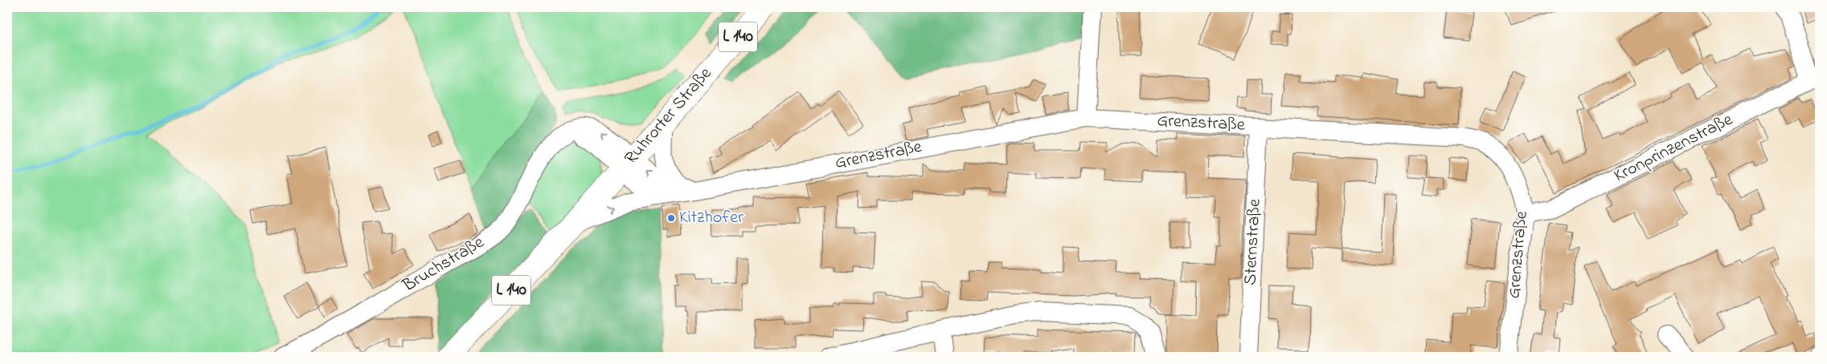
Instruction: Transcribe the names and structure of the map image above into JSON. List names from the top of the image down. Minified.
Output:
{"streets":{"main road":["L 140","Ruhrorter Straße"],"street":["Grenzstraße","Kronprinzenstraße","Sternstraße","Bruchstraße"]},"crossings":[["L 140","Ruhrorter Straße"],["L 140","Grenzstraße"],["L 140","Bruchstraße"],["Ruhrorter Straße","Grenzstraße"],["Ruhrorter Straße","Bruchstraße"],["Grenzstraße","Kronprinzenstraße"],["Grenzstraße","Sternstraße"],["Grenzstraße","Bruchstraße"]],"places":["Kitzhofer"]}
